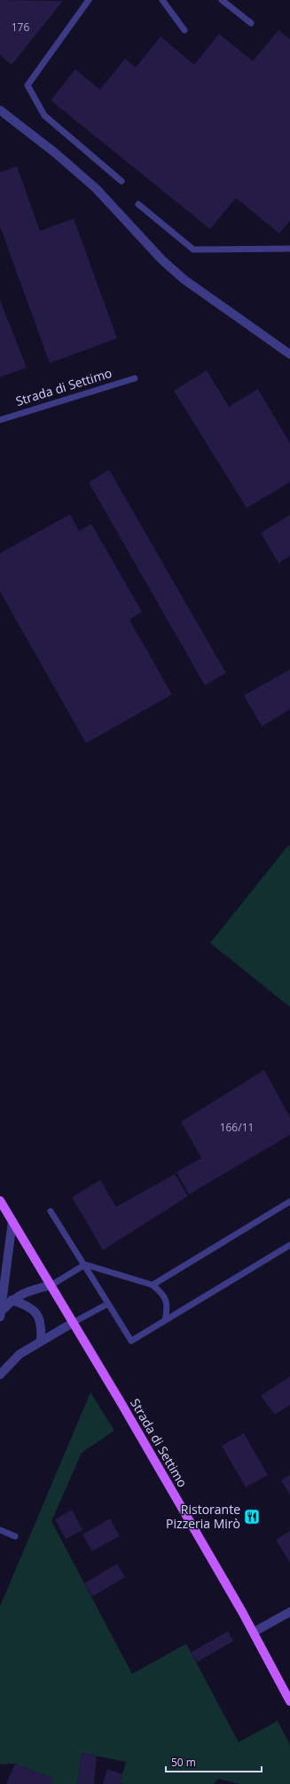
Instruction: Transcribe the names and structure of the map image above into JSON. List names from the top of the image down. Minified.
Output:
{"streets":{"main road":["Strada di Settimo"]},"places":{"restaurant":["Ristorante Pizzeria Mirò"]},"house_numbers":["176","166/11"],"scale_bar":"50 m"}
